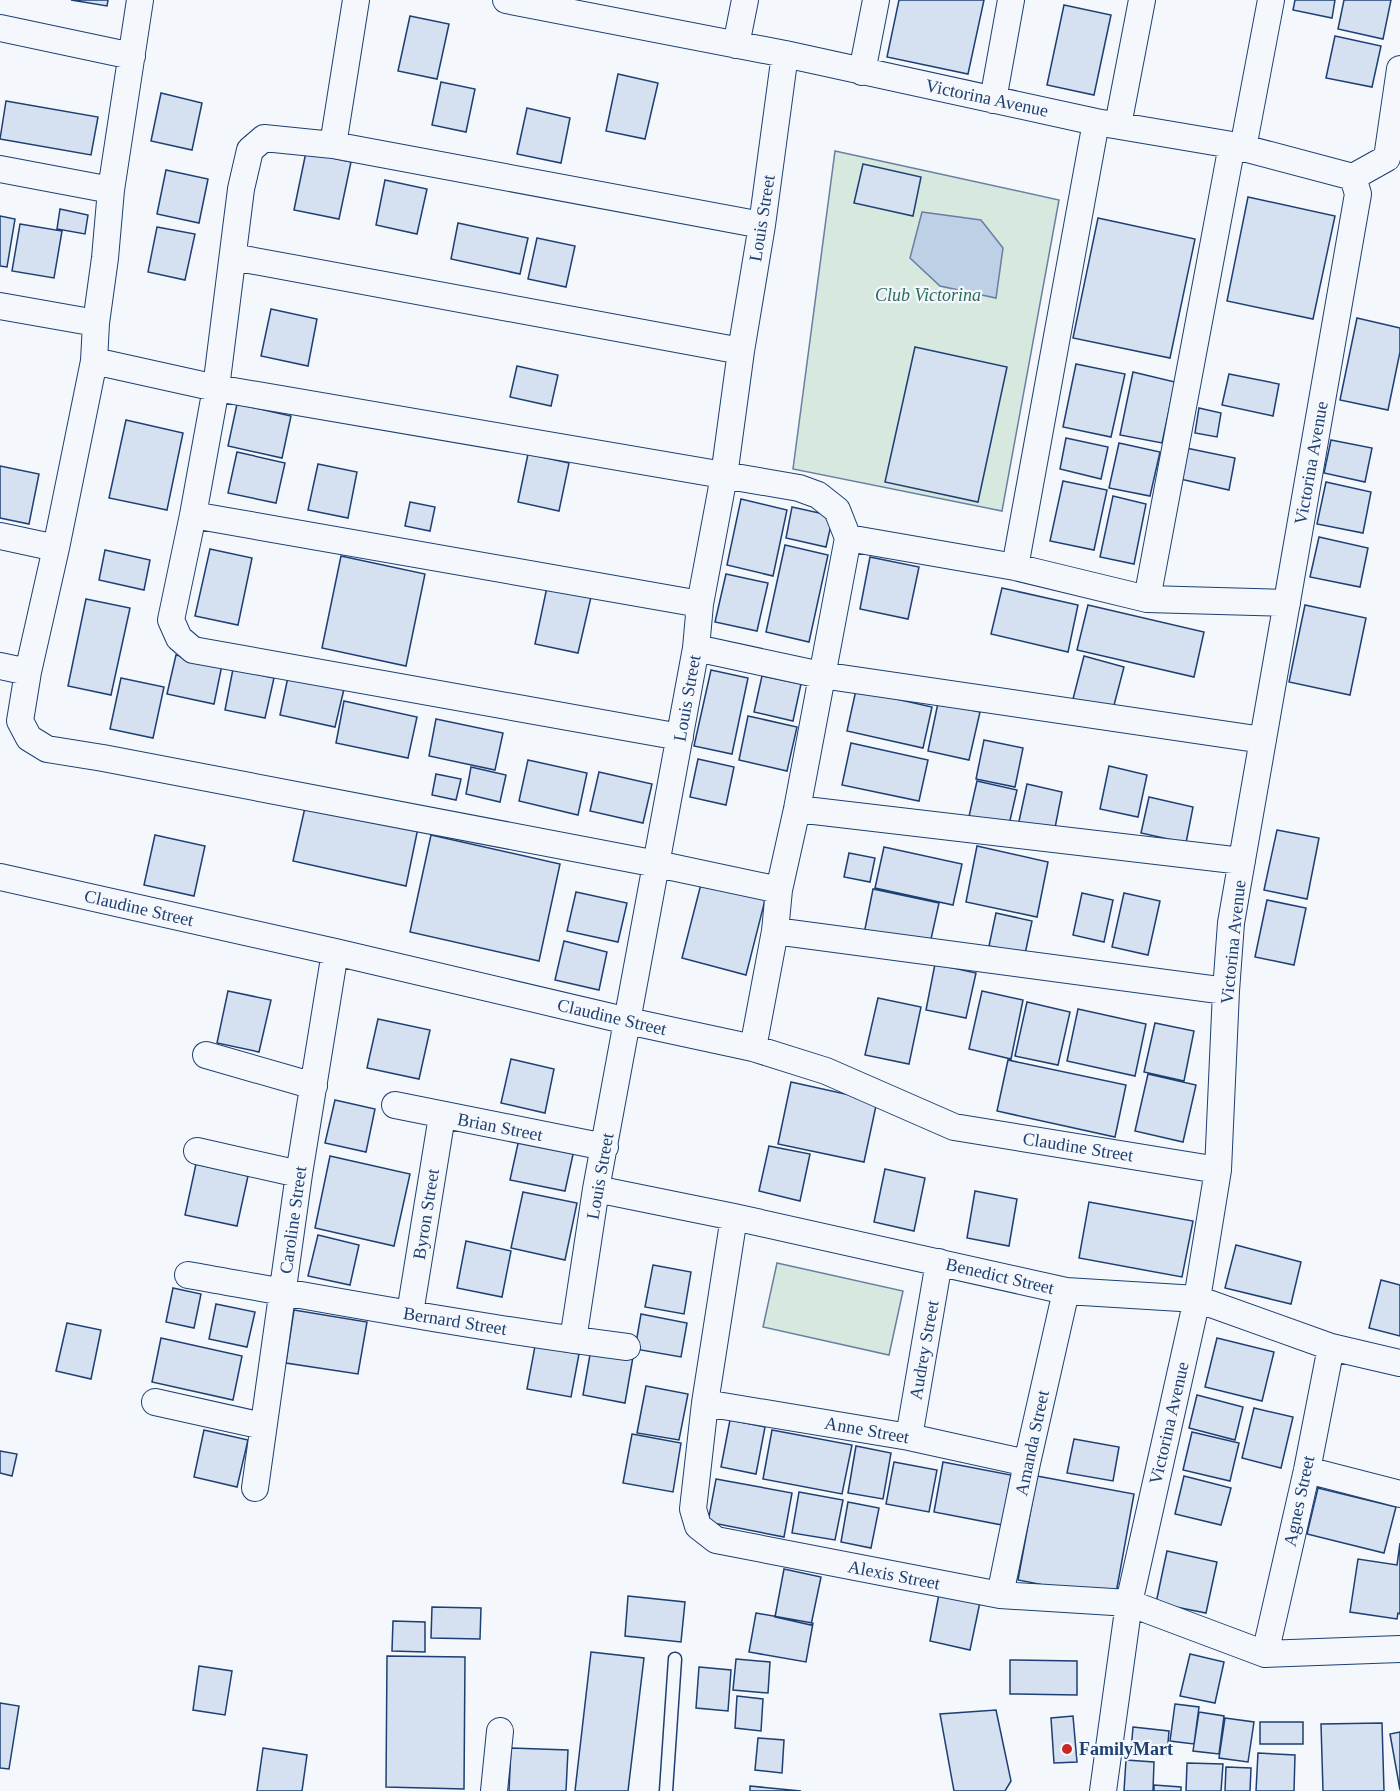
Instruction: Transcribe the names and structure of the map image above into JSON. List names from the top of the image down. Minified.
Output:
{"streets":{"street":["Victorina Avenue","Louis Street","Claudine Street","Brian Street","Byron Street","Caroline Street","Benedict Street","Bernard Street","Audrey Street","Anne Street","Amanda Street","Agnes Street","Alexis Street"]},"crossings":[["Victorina Avenue","Louis Street"],["Victorina Avenue","Claudine Street"],["Victorina Avenue","Benedict Street"],["Victorina Avenue","Alexis Street"],["Louis Street","Claudine Street"],["Louis Street","Brian Street"],["Louis Street","Benedict Street"],["Louis Street","Bernard Street"],["Claudine Street","Caroline Street"],["Brian Street","Byron Street"],["Byron Street","Bernard Street"],["Caroline Street","Bernard Street"],["Benedict Street","Audrey Street"],["Benedict Street","Amanda Street"],["Benedict Street","Agnes Street"],["Benedict Street","Alexis Street"],["Audrey Street","Anne Street"],["Anne Street","Amanda Street"],["Anne Street","Alexis Street"],["Amanda Street","Alexis Street"],["Agnes Street","Alexis Street"]],"parks":["Club Victorina"],"places":["FamilyMart"]}
